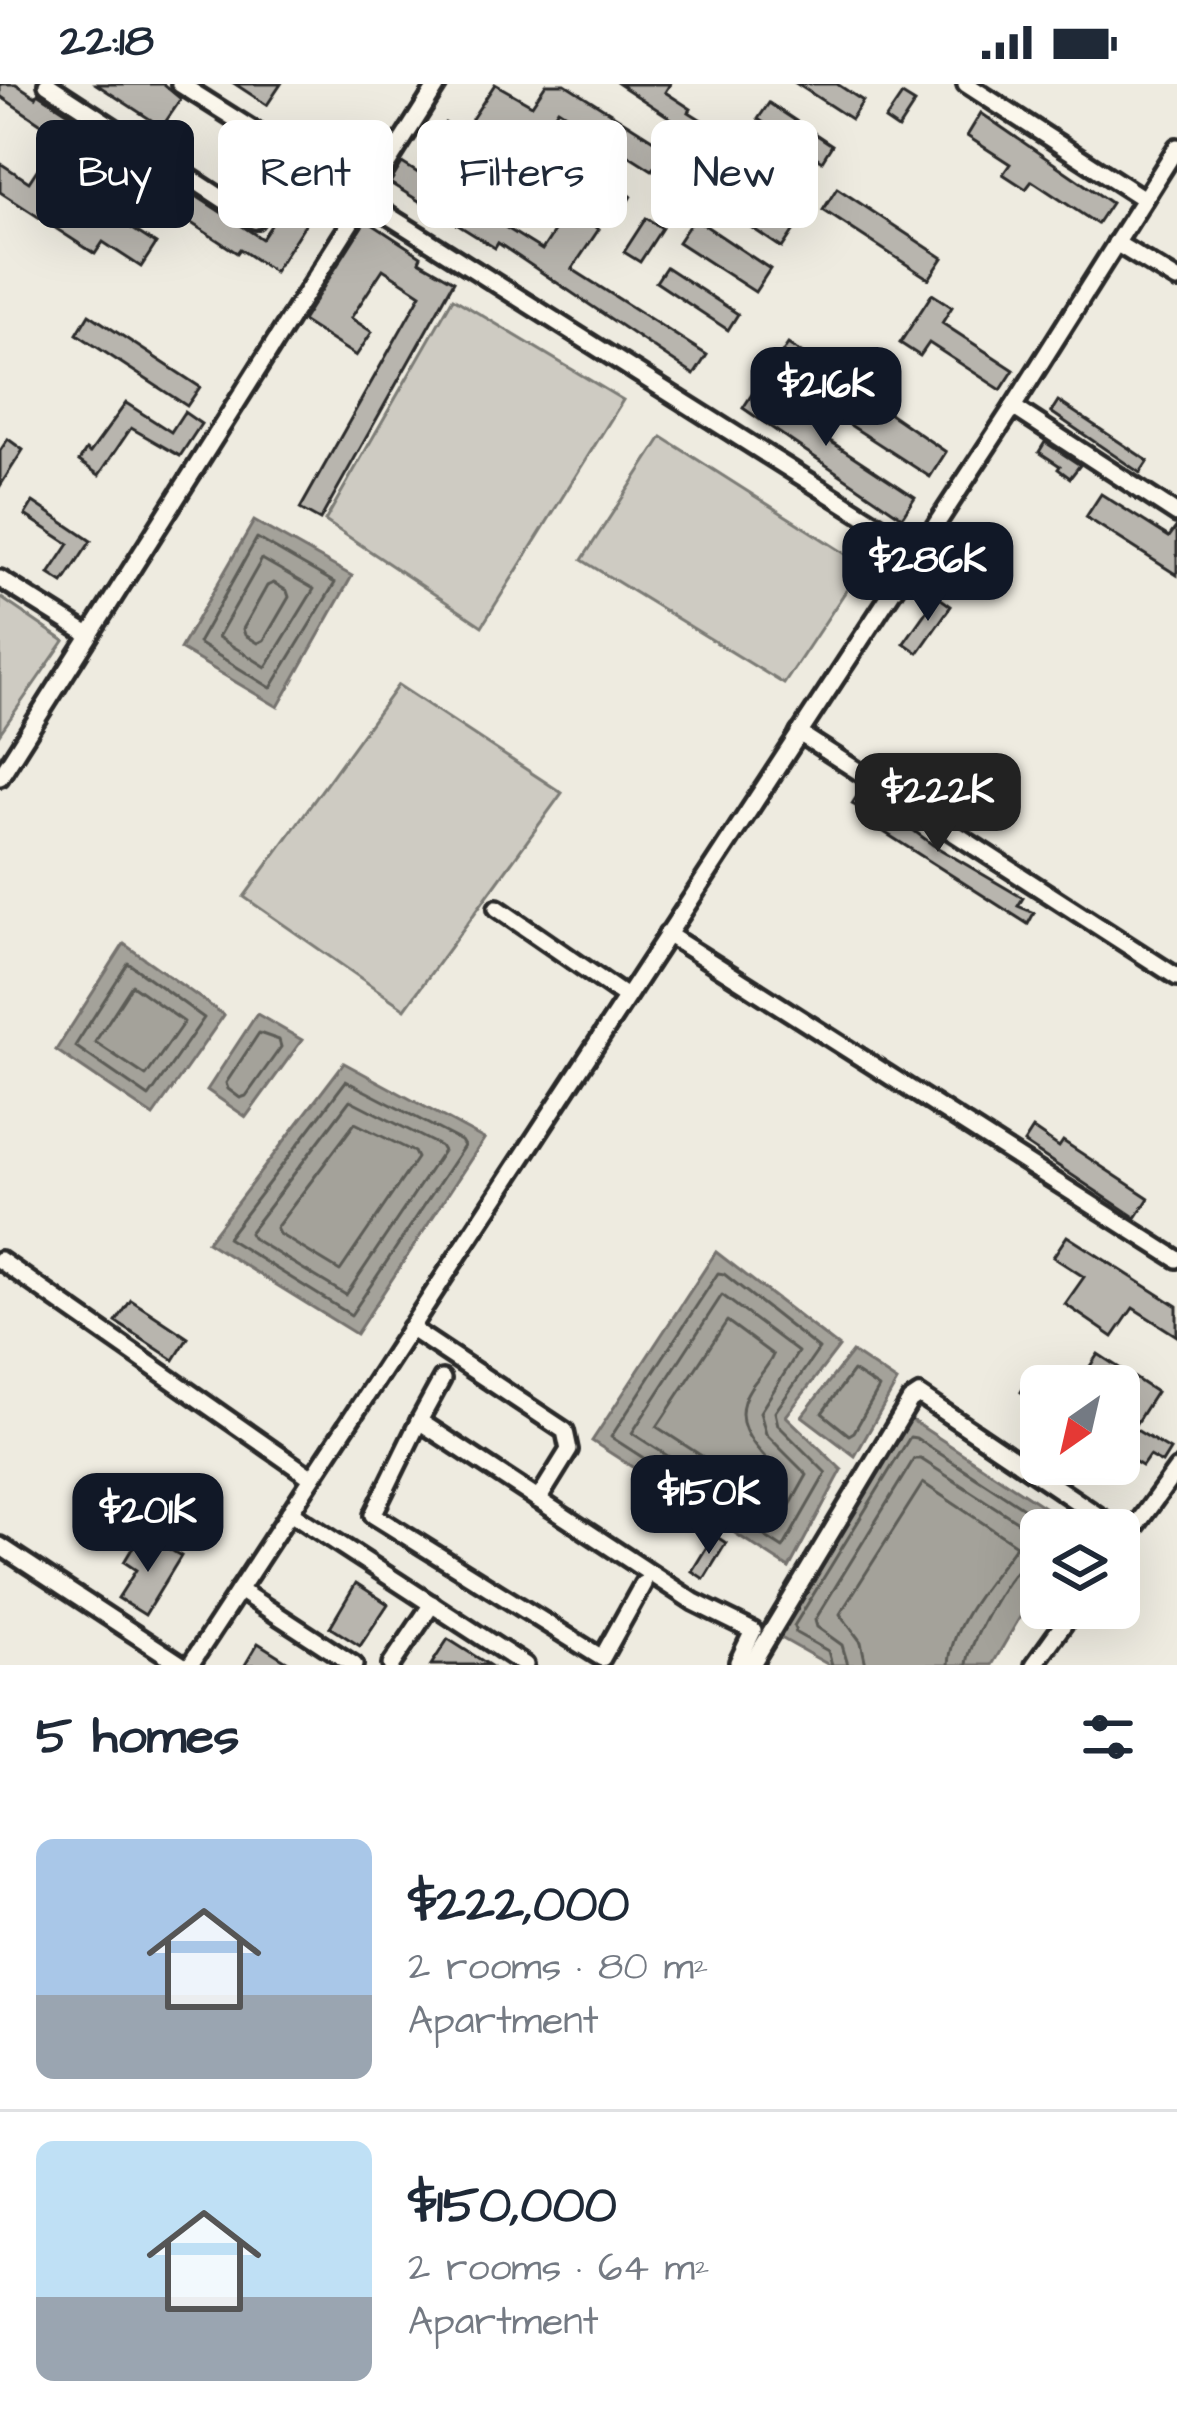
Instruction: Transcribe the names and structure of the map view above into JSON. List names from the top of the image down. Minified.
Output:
{"north":"bottom left","page":{"status":"22:18","chip":["Buy","Rent","Filters","New"],"price":["$216K","$286K","$222K","$150K","$201K"],"heading":"5 homes","list":[{"name":"$222,000","note":"2 rooms · 80 m² · Apartment"},{"name":"$150,000","note":"2 rooms · 64 m² · Apartment"}]}}
